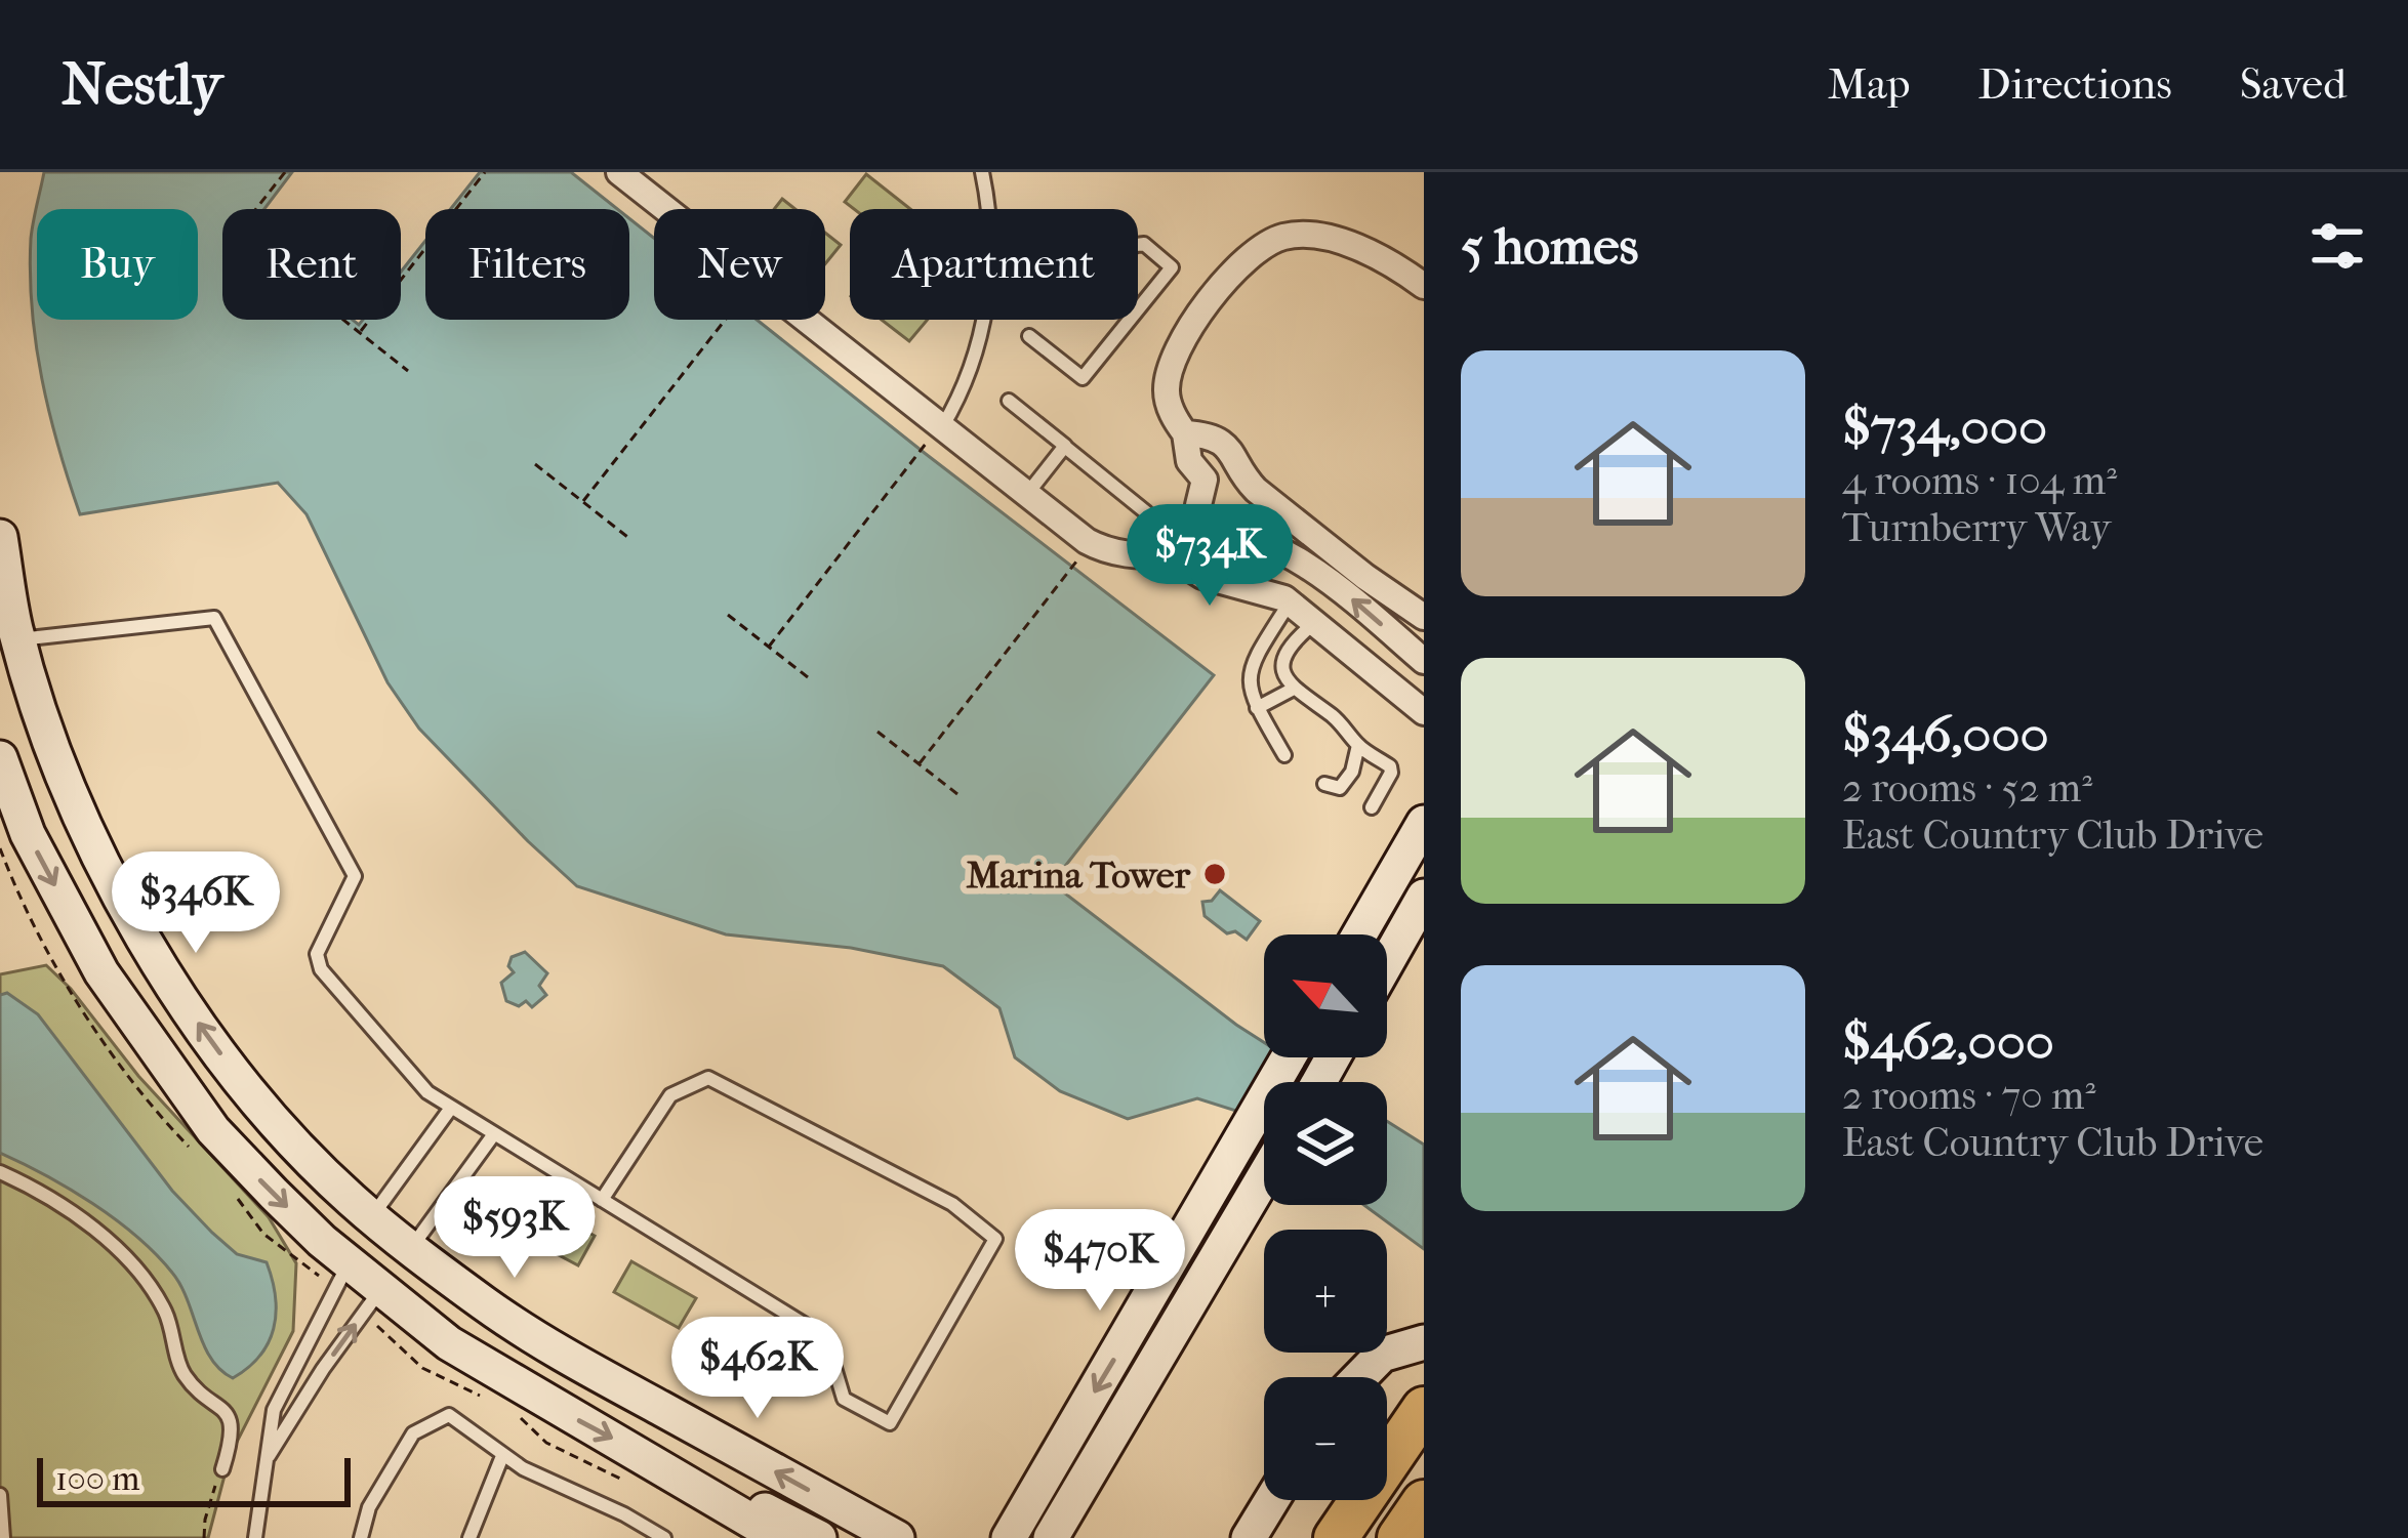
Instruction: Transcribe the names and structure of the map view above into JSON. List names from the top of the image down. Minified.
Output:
{"places":["Marina Tower"],"scale_bar":"100 m","north":"top left","page":{"header":"Nestly","nav":["Map","Directions","Saved"],"heading":"5 homes","chip":["Buy","Rent","Filters","New","Apartment"],"list":[{"name":"$734,000","note":"4 rooms · 104 m² · Turnberry Way"},{"name":"$346,000","note":"2 rooms · 52 m² · East Country Club Drive"},{"name":"$462,000","note":"2 rooms · 70 m² · East Country Club Drive"}],"price":["$734K","$346K","$593K","$470K","$462K"],"map_buttons":["+","−"],"scale":"100 m"}}
